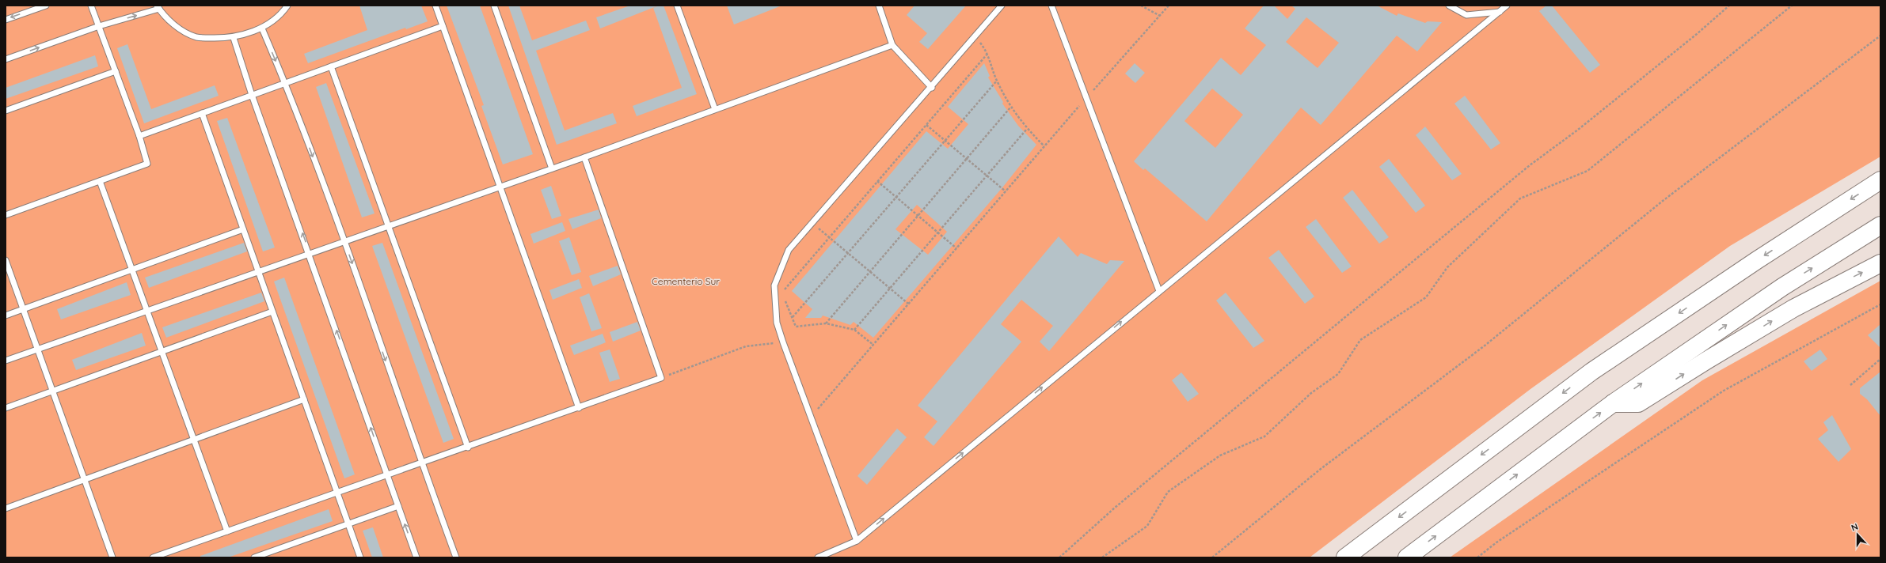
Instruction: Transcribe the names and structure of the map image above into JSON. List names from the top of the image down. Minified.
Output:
{"parks":["Cementerio Sur"],"north":"top"}
